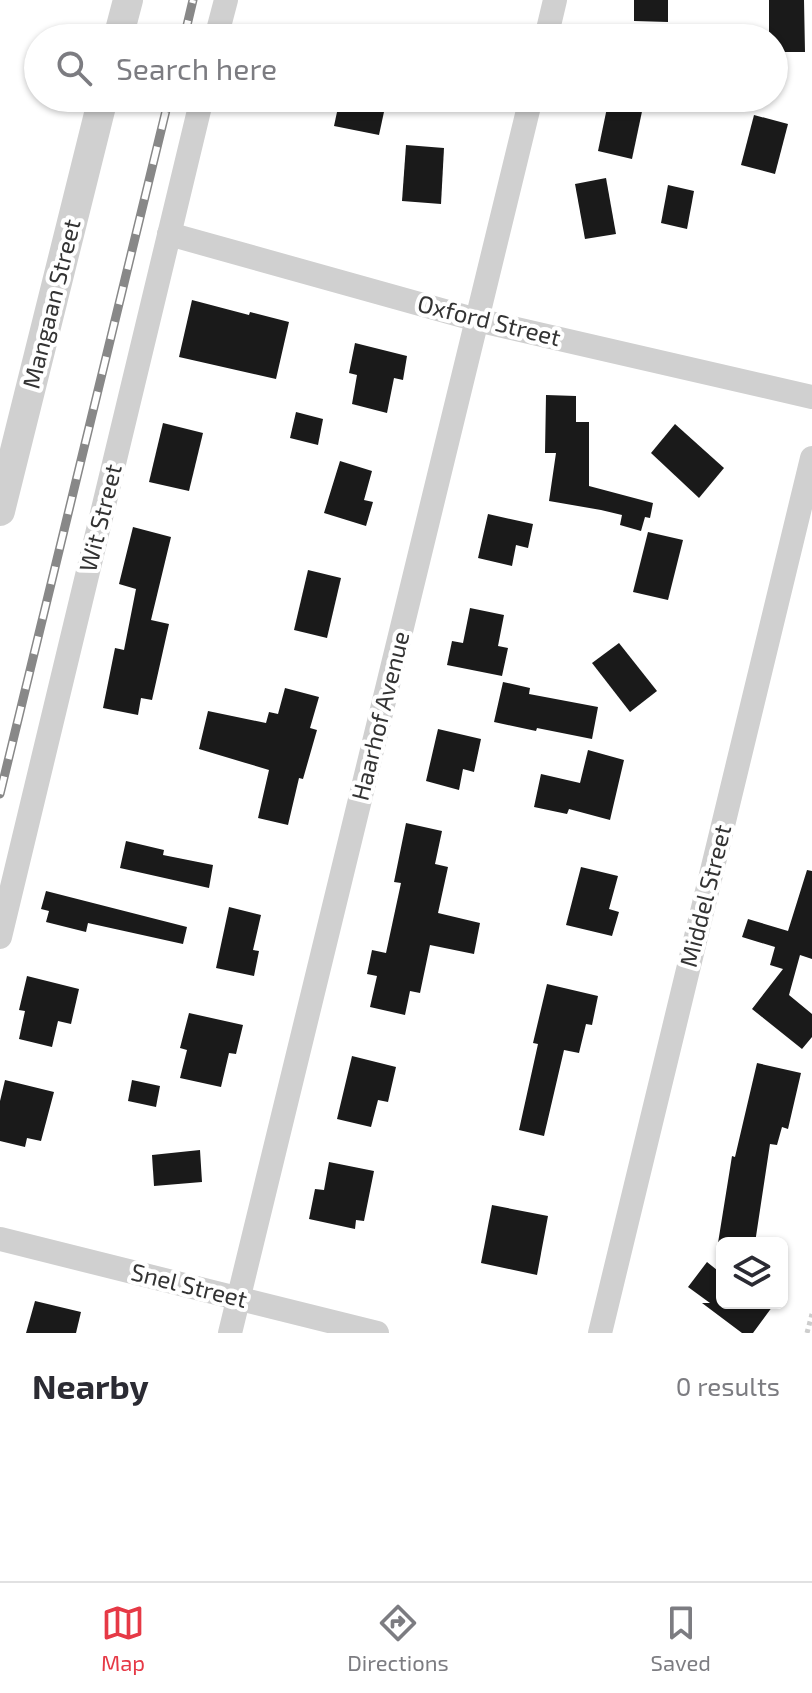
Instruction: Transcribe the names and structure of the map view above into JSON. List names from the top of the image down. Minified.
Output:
{"streets":{"street":["Mangaan Street","Oxford Street","Wit Street","Haarhof Avenue","Middel Street","Snel Street"]},"crossings":[["Oxford Street","Wit Street"],["Oxford Street","Haarhof Avenue"],["Haarhof Avenue","Snel Street"]],"page":{"search":"Search here","heading":["Nearby","0 results"],"nav":["Map","Directions","Saved"]}}
